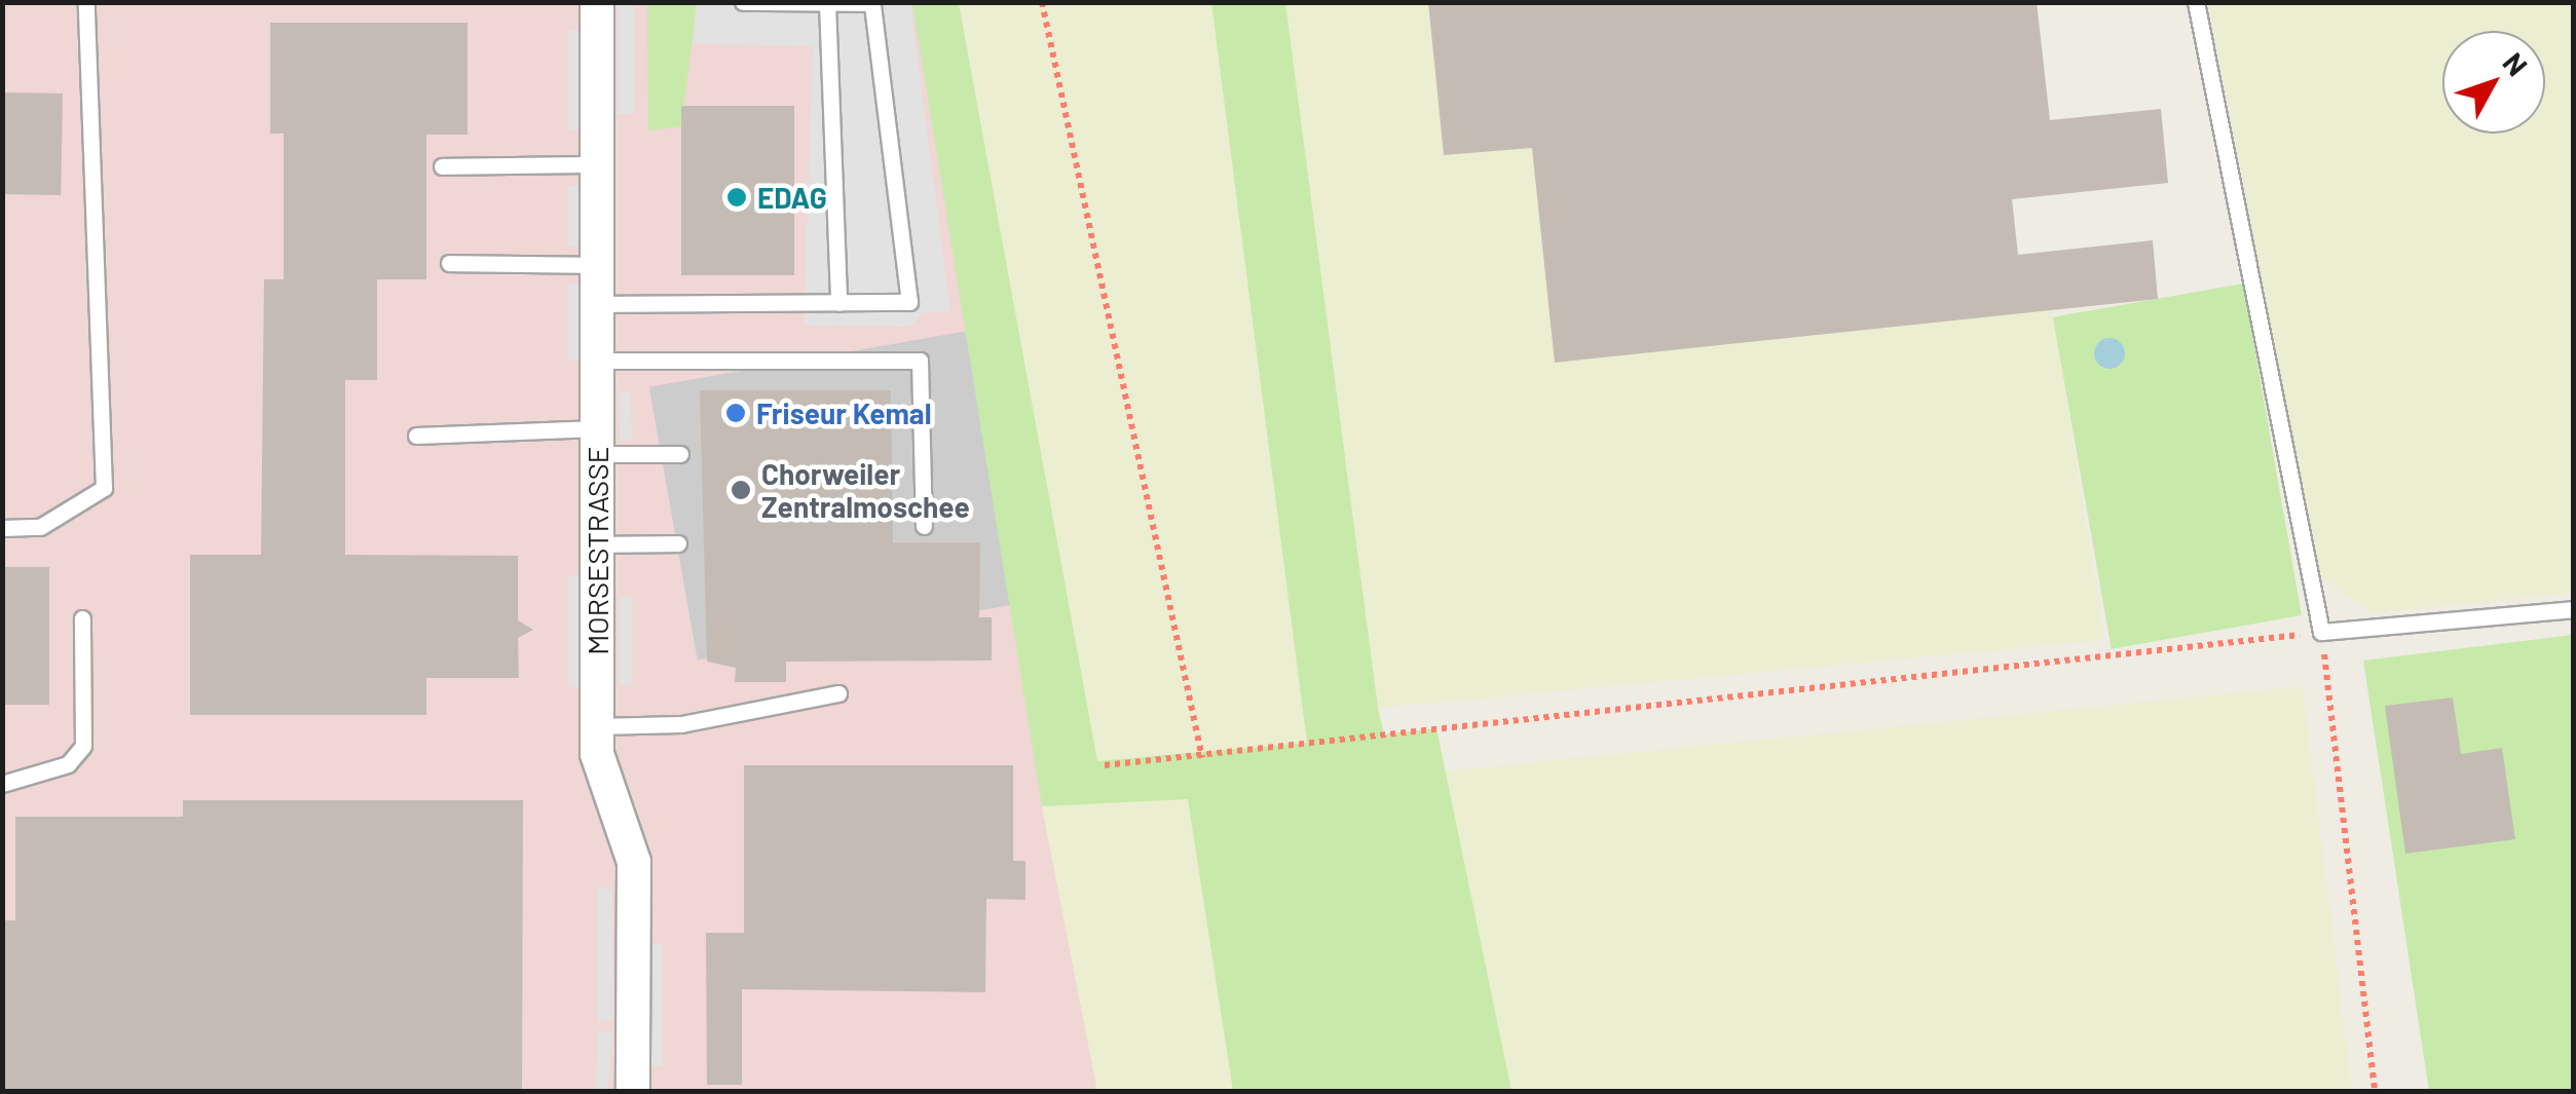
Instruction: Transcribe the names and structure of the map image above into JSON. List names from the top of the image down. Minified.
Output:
{"streets":{"street":["MORSESTRASSE"]},"places":["EDAG","Friseur Kemal","Chorweiler Zentralmoschee"],"north":"top right"}
